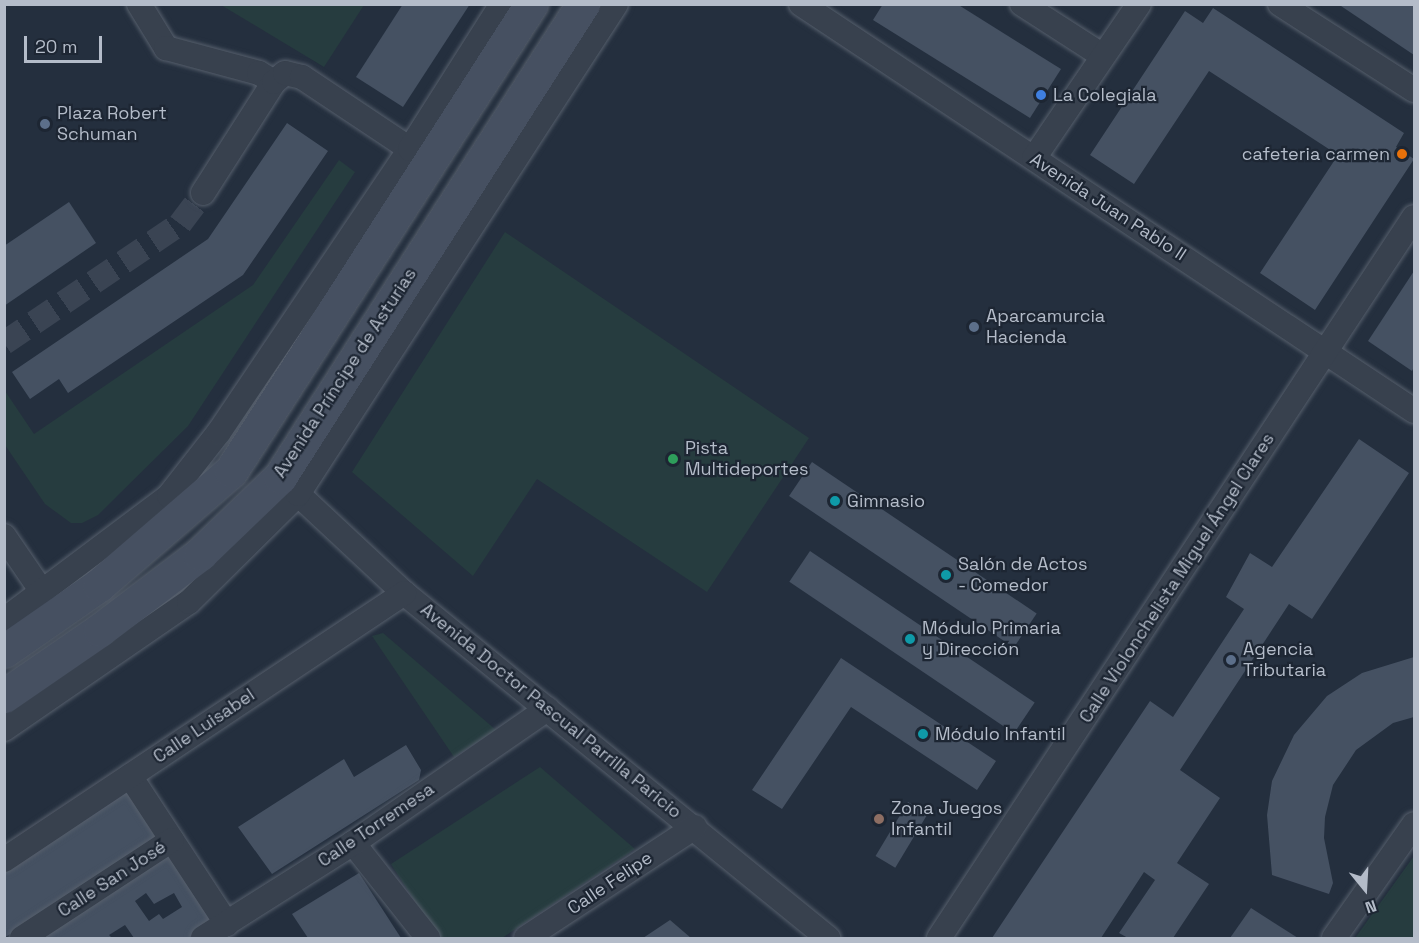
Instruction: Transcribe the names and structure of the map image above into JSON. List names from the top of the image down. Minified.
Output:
{"streets":{"main road":["Avenida Príncipe de Asturias"],"street":["Avenida Juan Pablo II","Calle Violonchelista Miguel Ángel Clares","Avenida Doctor Pascual Parrilla Paricio","Calle Luisabel","Calle Torremesa","Calle San José","Calle Felipe"]},"crossings":[["Avenida Juan Pablo II","Calle Violonchelista Miguel Ángel Clares"],["Avenida Príncipe de Asturias","Avenida Doctor Pascual Parrilla Paricio"],["Avenida Doctor Pascual Parrilla Paricio","Calle Luisabel"],["Avenida Doctor Pascual Parrilla Paricio","Calle Torremesa"],["Avenida Doctor Pascual Parrilla Paricio","Calle Felipe"]],"places":["La Colegiala","Plaza Robert Schuman","cafeteria carmen","Aparcamurcia Hacienda","Pista Multideportes","Gimnasio","Salón de Actos - Comedor","Módulo Primaria y Dirección","Agencia Tributaria","Módulo Infantil","Zona Juegos Infantil"],"scale_bar":"20 m","north":"bottom"}
